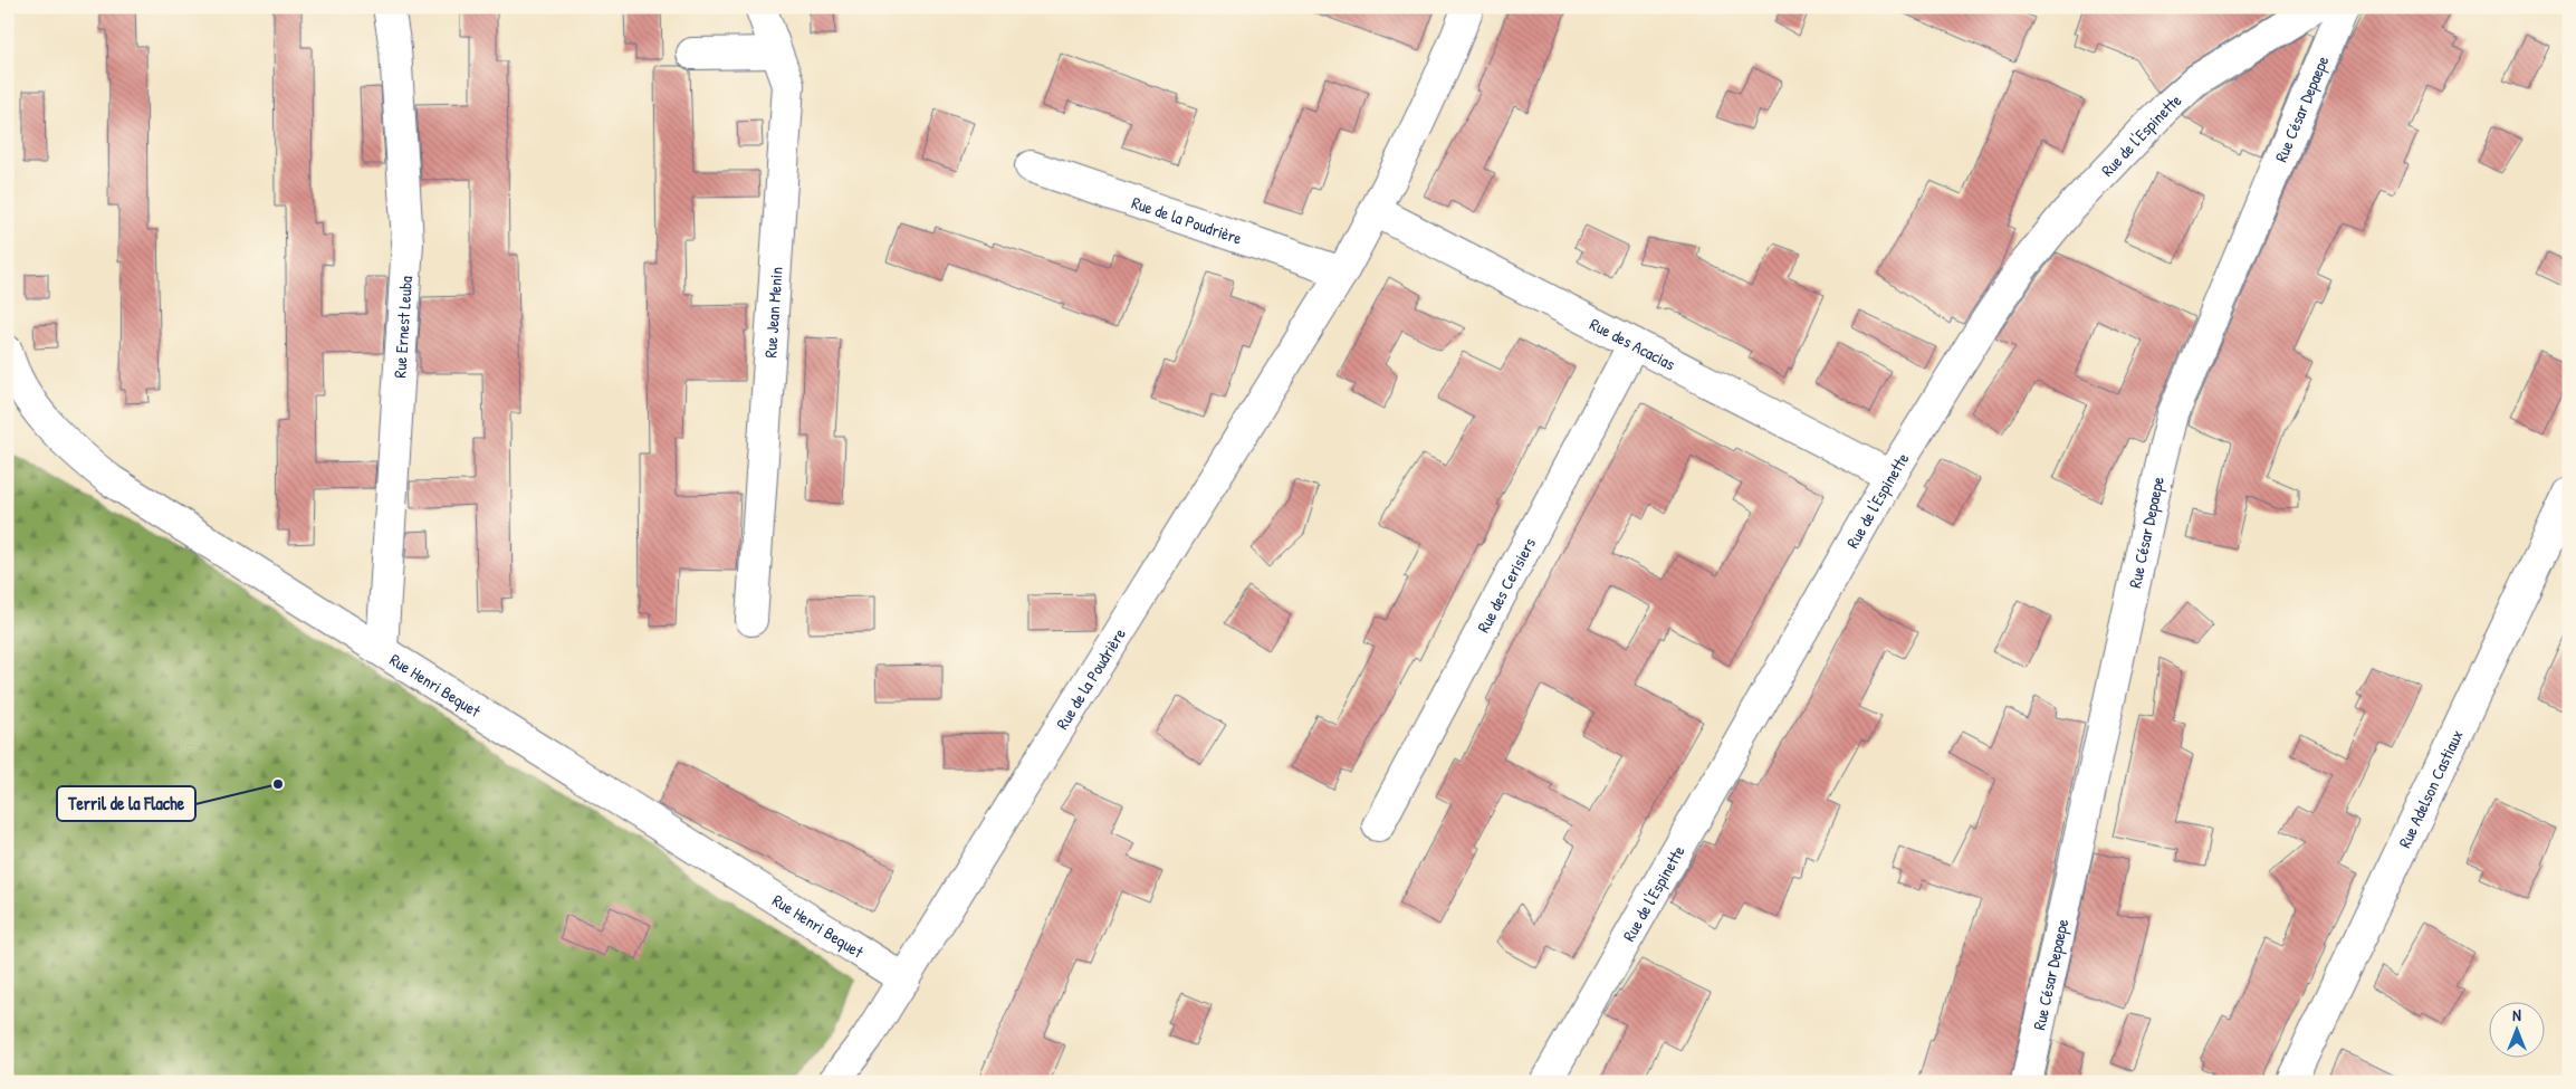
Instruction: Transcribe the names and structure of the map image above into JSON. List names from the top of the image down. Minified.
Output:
{"streets":{"street":["Rue César Depaepe","Rue de l'Espinette","Rue de la Poudrière","Rue Jean Menin","Rue Ernest Leuba","Rue des Acacias","Rue des Cerisiers","Rue Henri Bequet","Rue Adelson Castiaux"]},"crossings":[["Rue de l'Espinette","Rue des Acacias"],["Rue de la Poudrière","Rue des Acacias"],["Rue de la Poudrière","Rue Henri Bequet"],["Rue Ernest Leuba","Rue Henri Bequet"],["Rue des Acacias","Rue des Cerisiers"]],"places":["Terril de la Flache"],"north":"top"}
